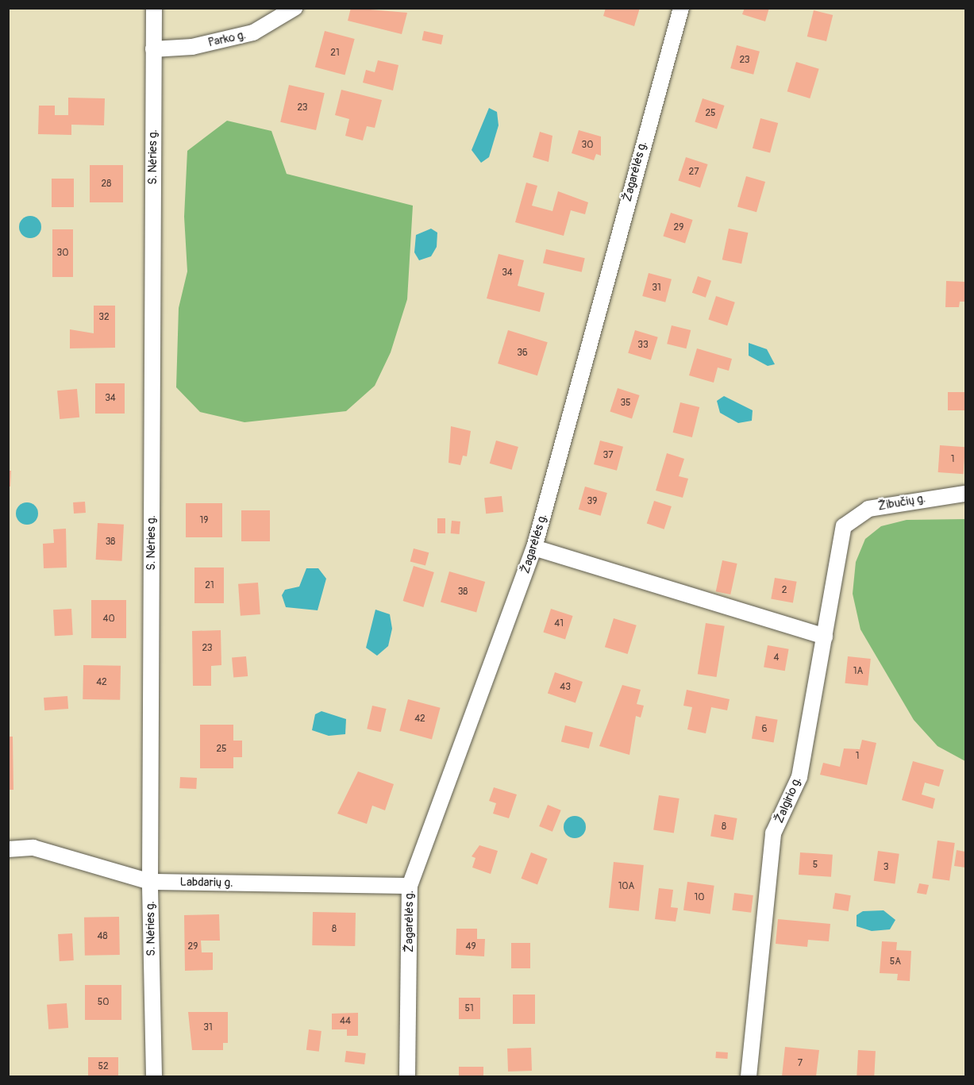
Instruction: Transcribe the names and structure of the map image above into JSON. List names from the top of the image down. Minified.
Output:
{"streets":{"street":["Parko g.","S. Nėries g.","Žagarėlės g.","Žibučių g.","Žalgirio g.","Labdarių g."]},"crossings":[["Parko g.","S. Nėries g."],["S. Nėries g.","Labdarių g."],["Žagarėlės g.","Labdarių g."],["Žibučių g.","Žalgirio g."]],"house_numbers":["21","23","23","25","30","27","28","29","30","34","31","32","33","36","34","35","37","1","39","19","38","21","2","38","40","41","23","4","1A","42","43","42","6","25","1","8","5","3","10A","10","8","48","29","49","5A","50","51","44","31","7","52"]}
